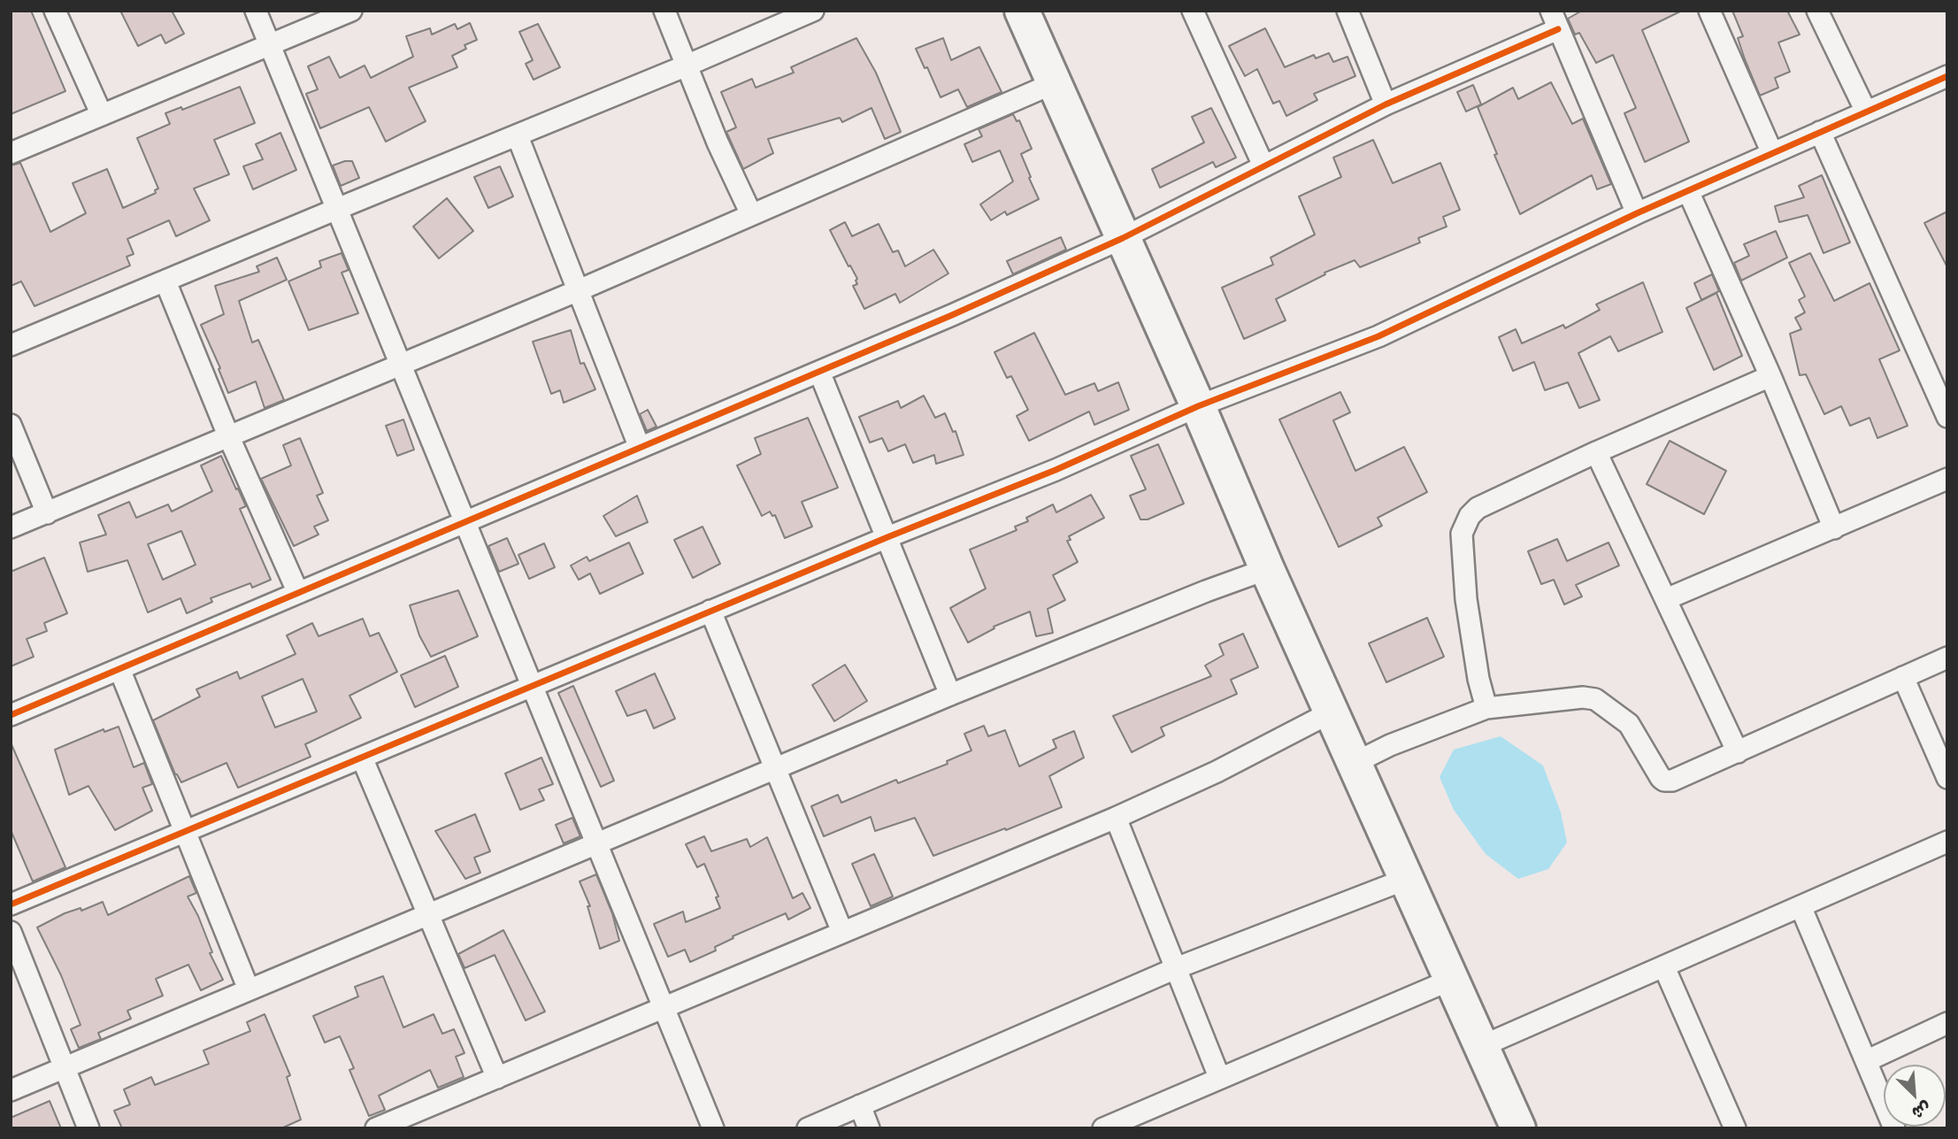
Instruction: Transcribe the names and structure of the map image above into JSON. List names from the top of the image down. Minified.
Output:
{"north":"bottom right"}
